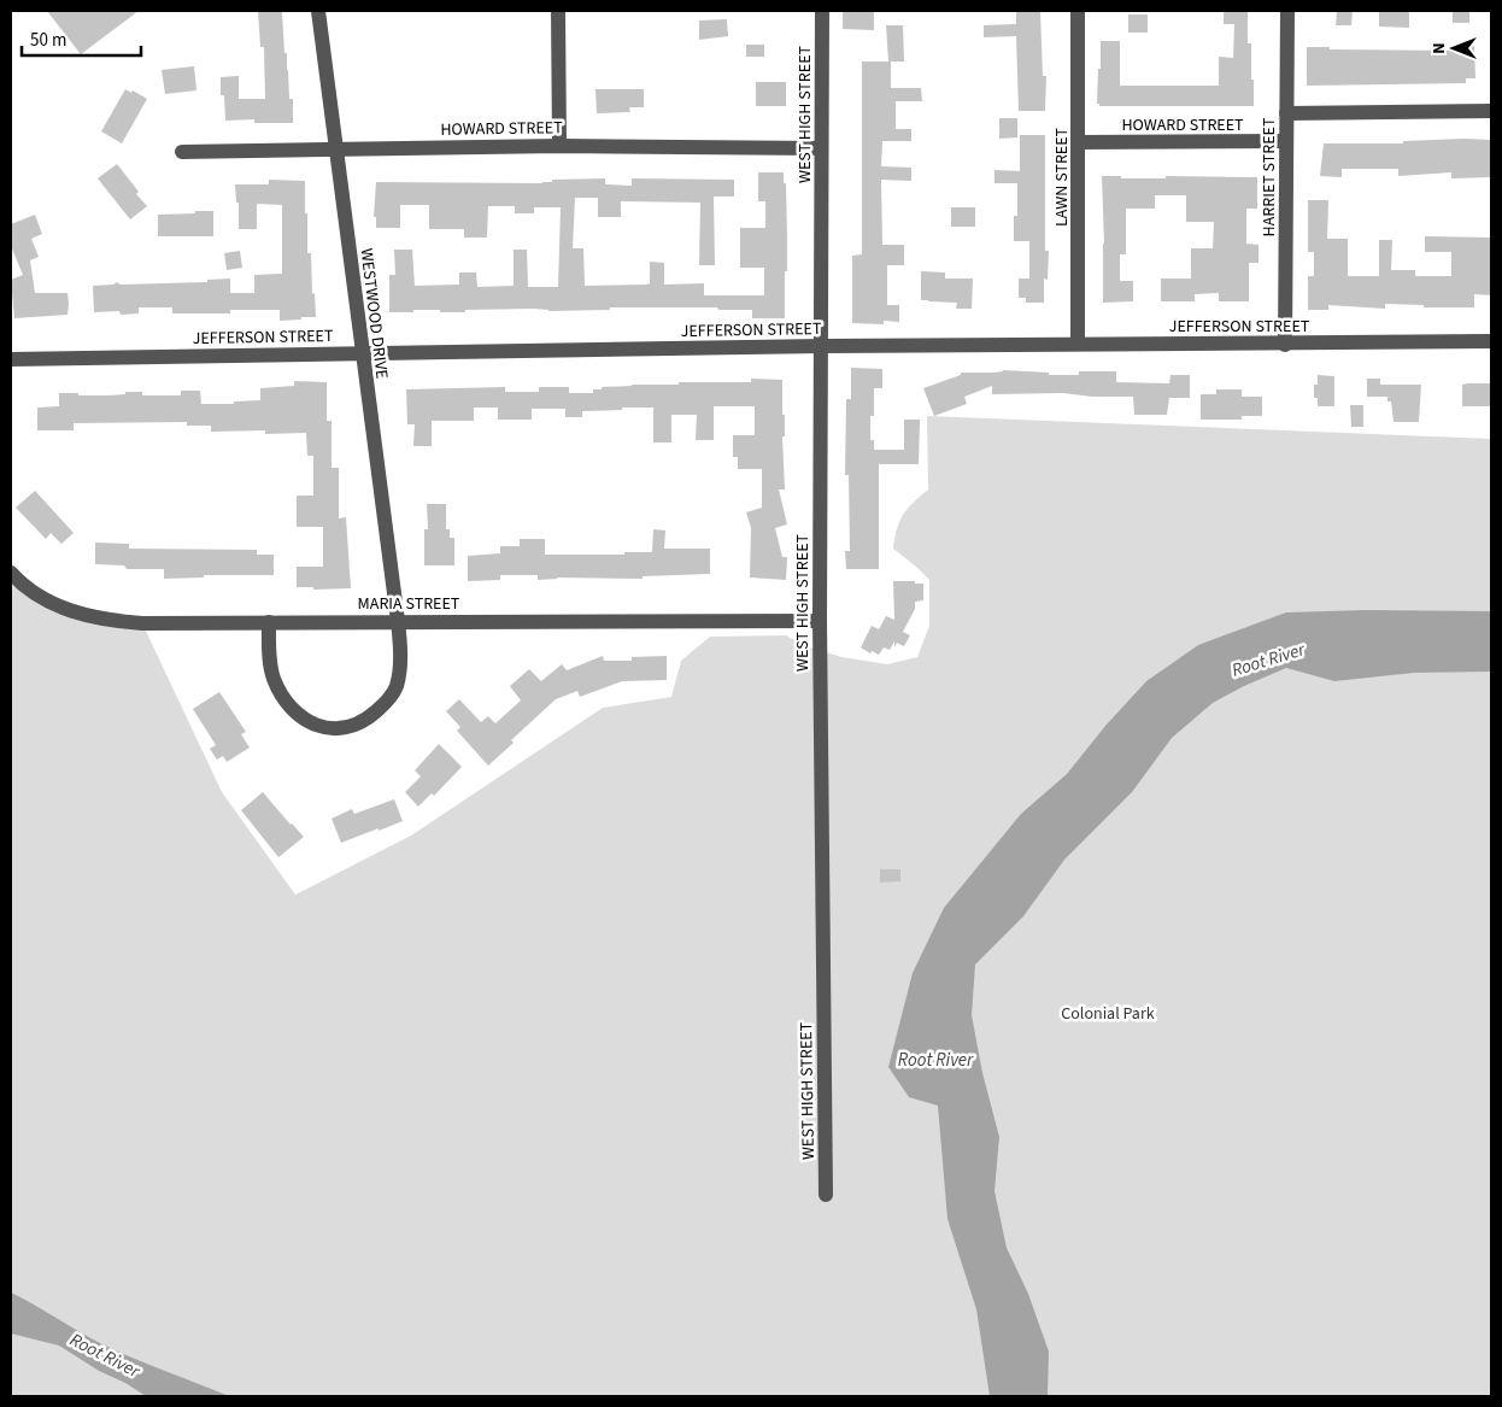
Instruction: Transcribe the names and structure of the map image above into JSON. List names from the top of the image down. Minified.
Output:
{"streets":{"street":["WEST HIGH STREET","HOWARD STREET","LAWN STREET","HARRIET STREET","WESTWOOD DRIVE","JEFFERSON STREET","MARIA STREET"]},"crossings":[["WEST HIGH STREET","HOWARD STREET"],["WEST HIGH STREET","JEFFERSON STREET"],["WEST HIGH STREET","MARIA STREET"],["HOWARD STREET","LAWN STREET"],["HOWARD STREET","HARRIET STREET"],["HOWARD STREET","WESTWOOD DRIVE"],["LAWN STREET","JEFFERSON STREET"],["HARRIET STREET","JEFFERSON STREET"],["WESTWOOD DRIVE","JEFFERSON STREET"],["WESTWOOD DRIVE","MARIA STREET"]],"water":["Root River"],"parks":["Colonial Park"],"scale_bar":"50 m","north":"left"}
